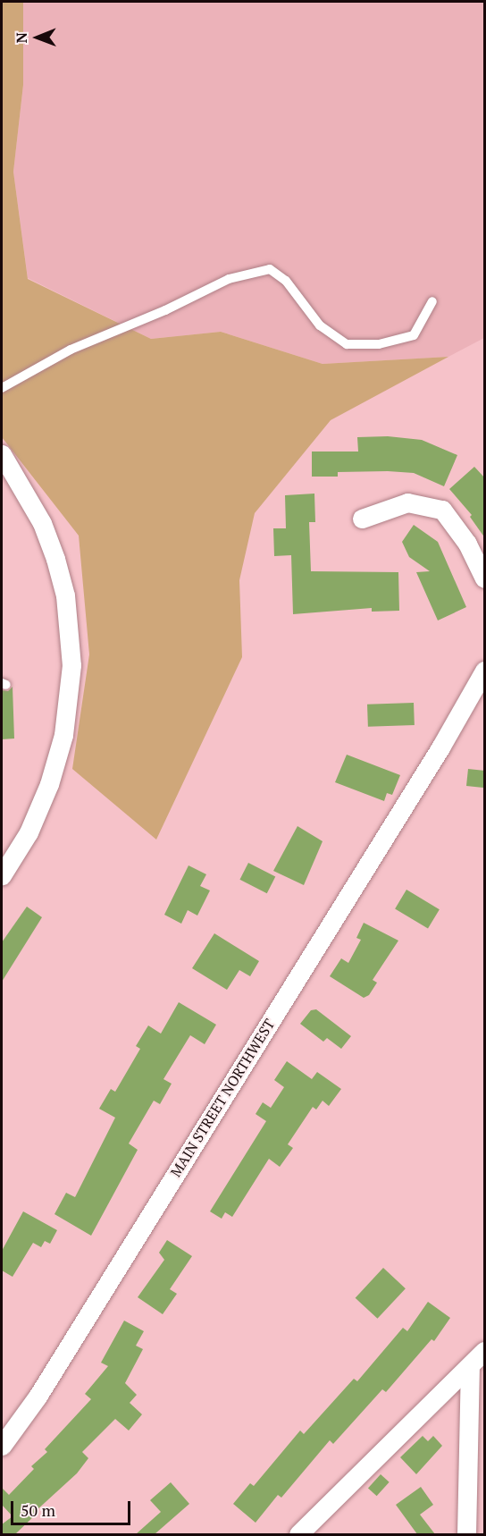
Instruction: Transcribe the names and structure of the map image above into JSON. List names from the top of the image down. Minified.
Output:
{"streets":{"street":["MAIN STREET NORTHWEST"]},"scale_bar":"50 m","north":"left"}
